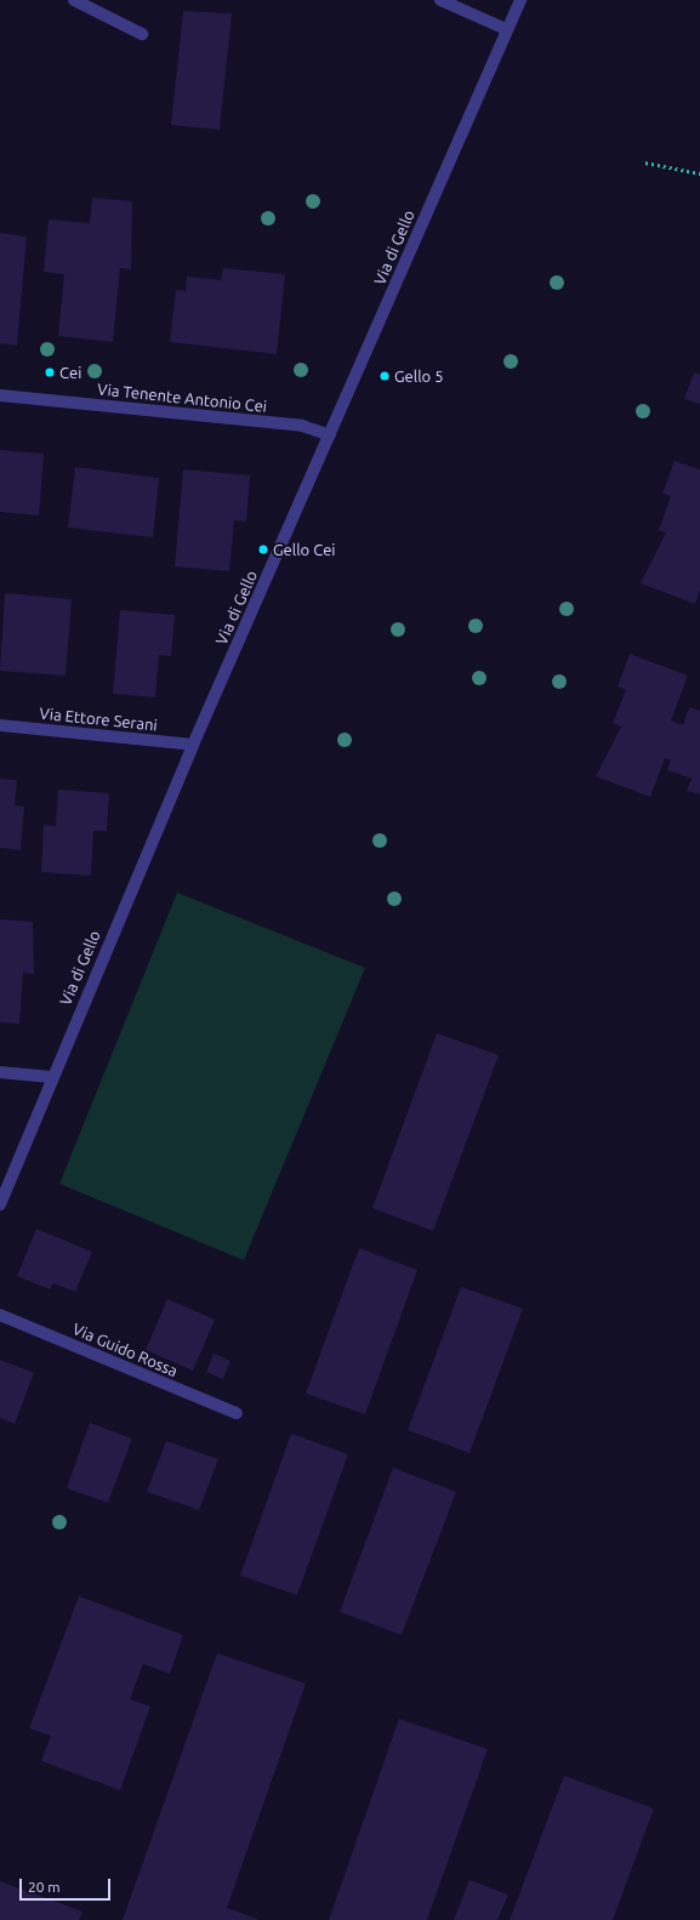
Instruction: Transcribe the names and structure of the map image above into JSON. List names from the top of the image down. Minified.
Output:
{"streets":{"street":["Via di Gello","Via Tenente Antonio Cei","Via Ettore Serani","Via Guido Rossa"]},"crossings":[["Via di Gello","Via Tenente Antonio Cei"],["Via di Gello","Via Ettore Serani"]],"places":["Cei","Gello 5","Gello Cei"],"scale_bar":"20 m"}
